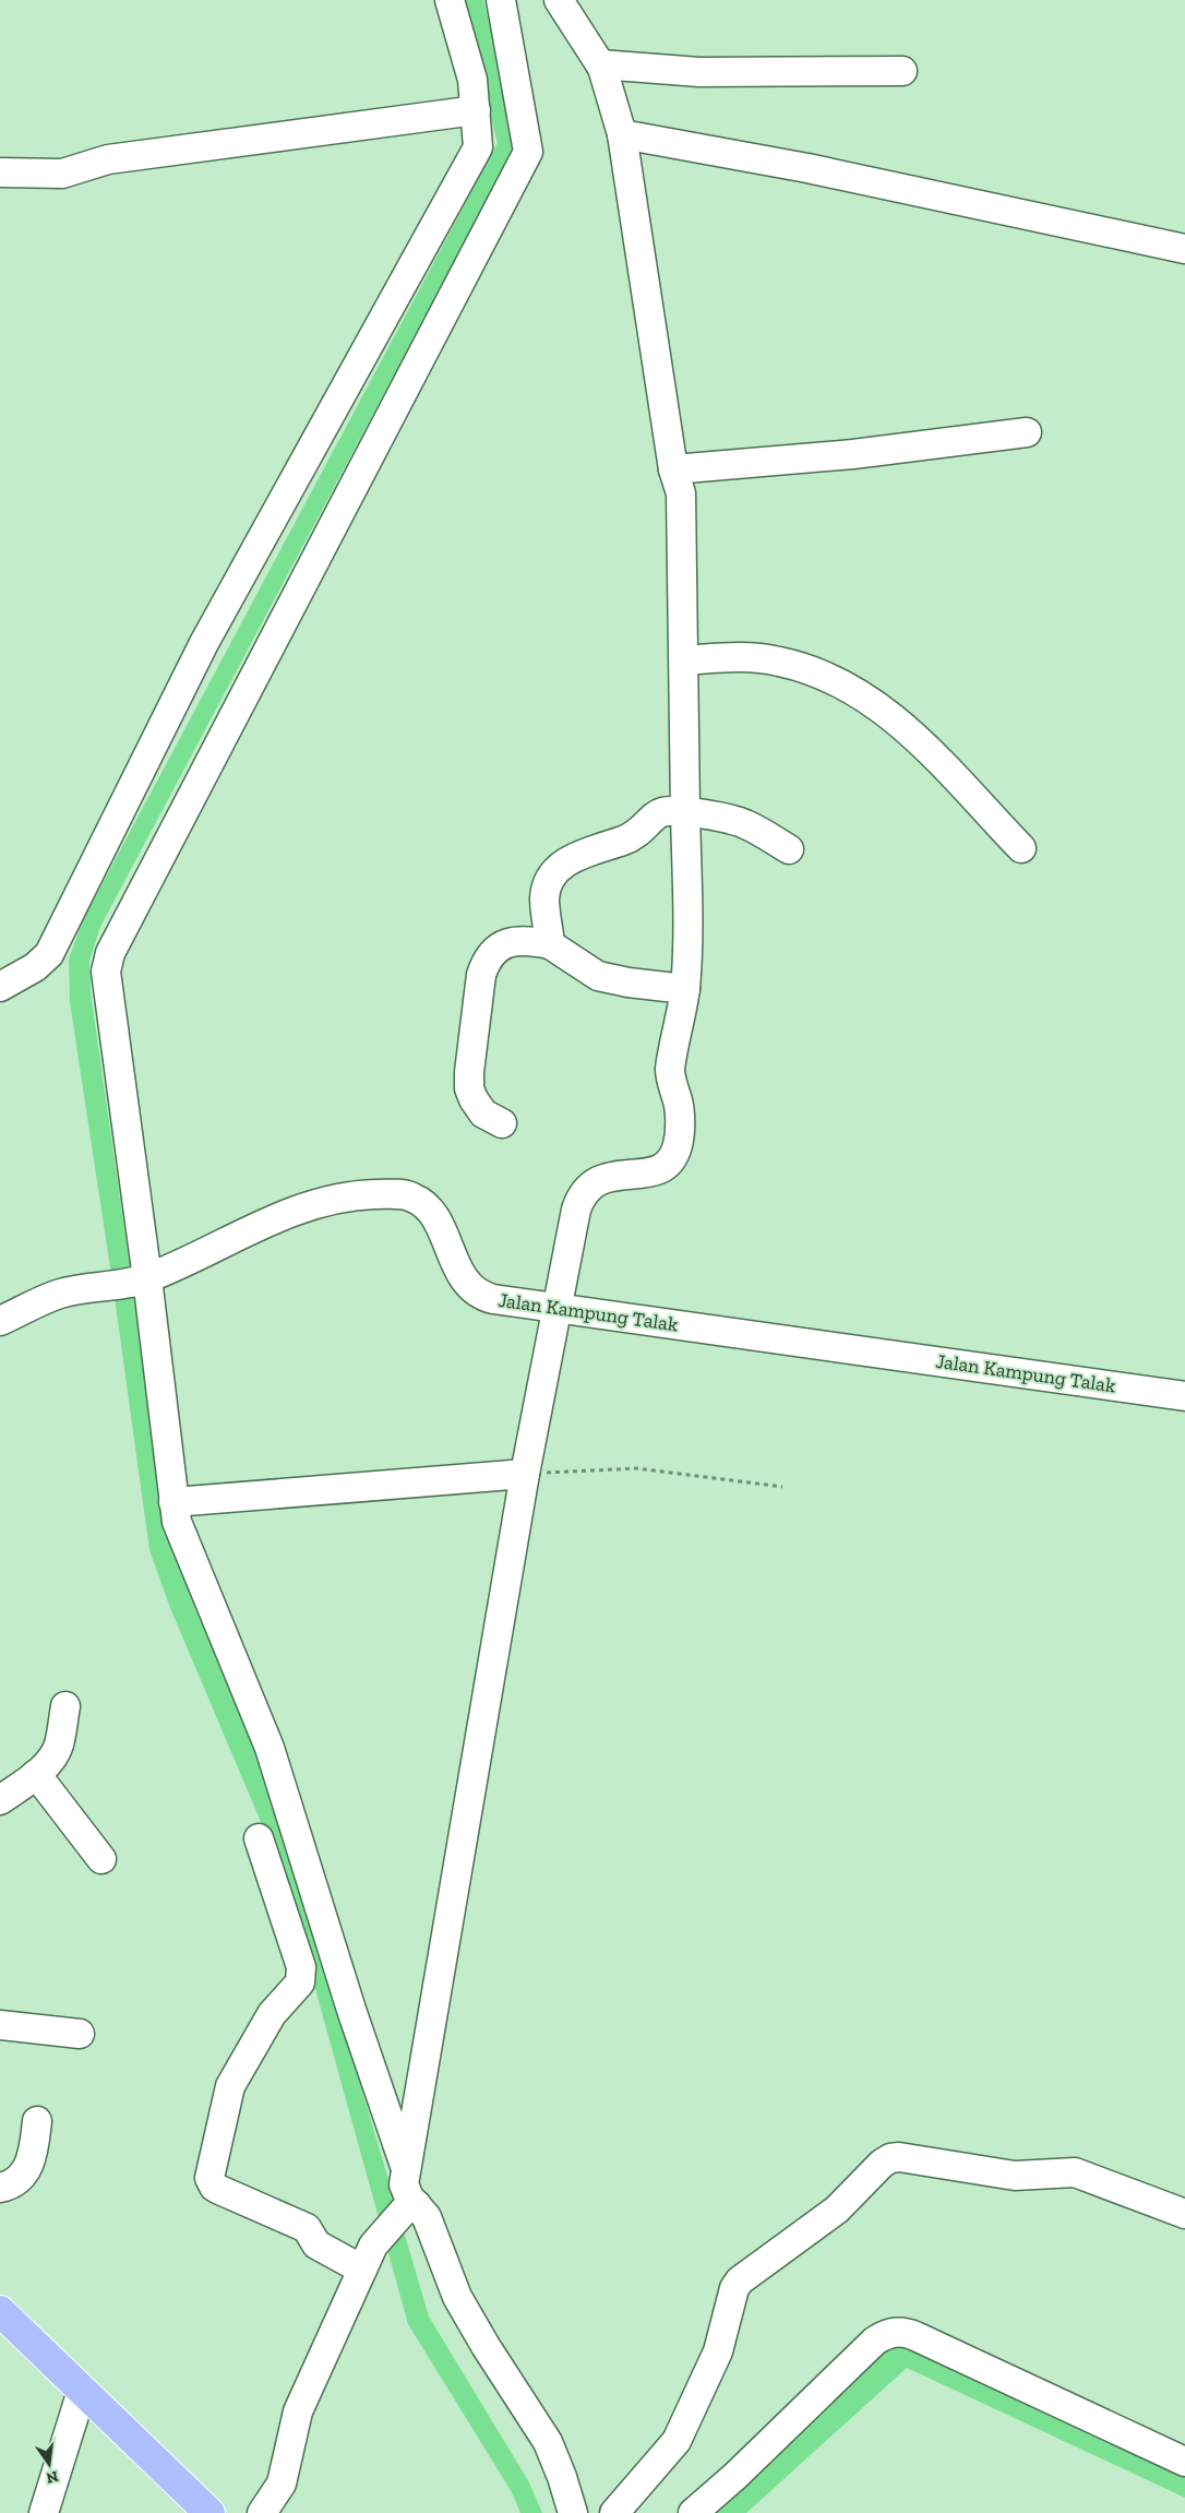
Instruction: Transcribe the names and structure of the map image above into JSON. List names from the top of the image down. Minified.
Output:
{"streets":{"street":["Jalan Kampung Talak"]},"north":"bottom"}
